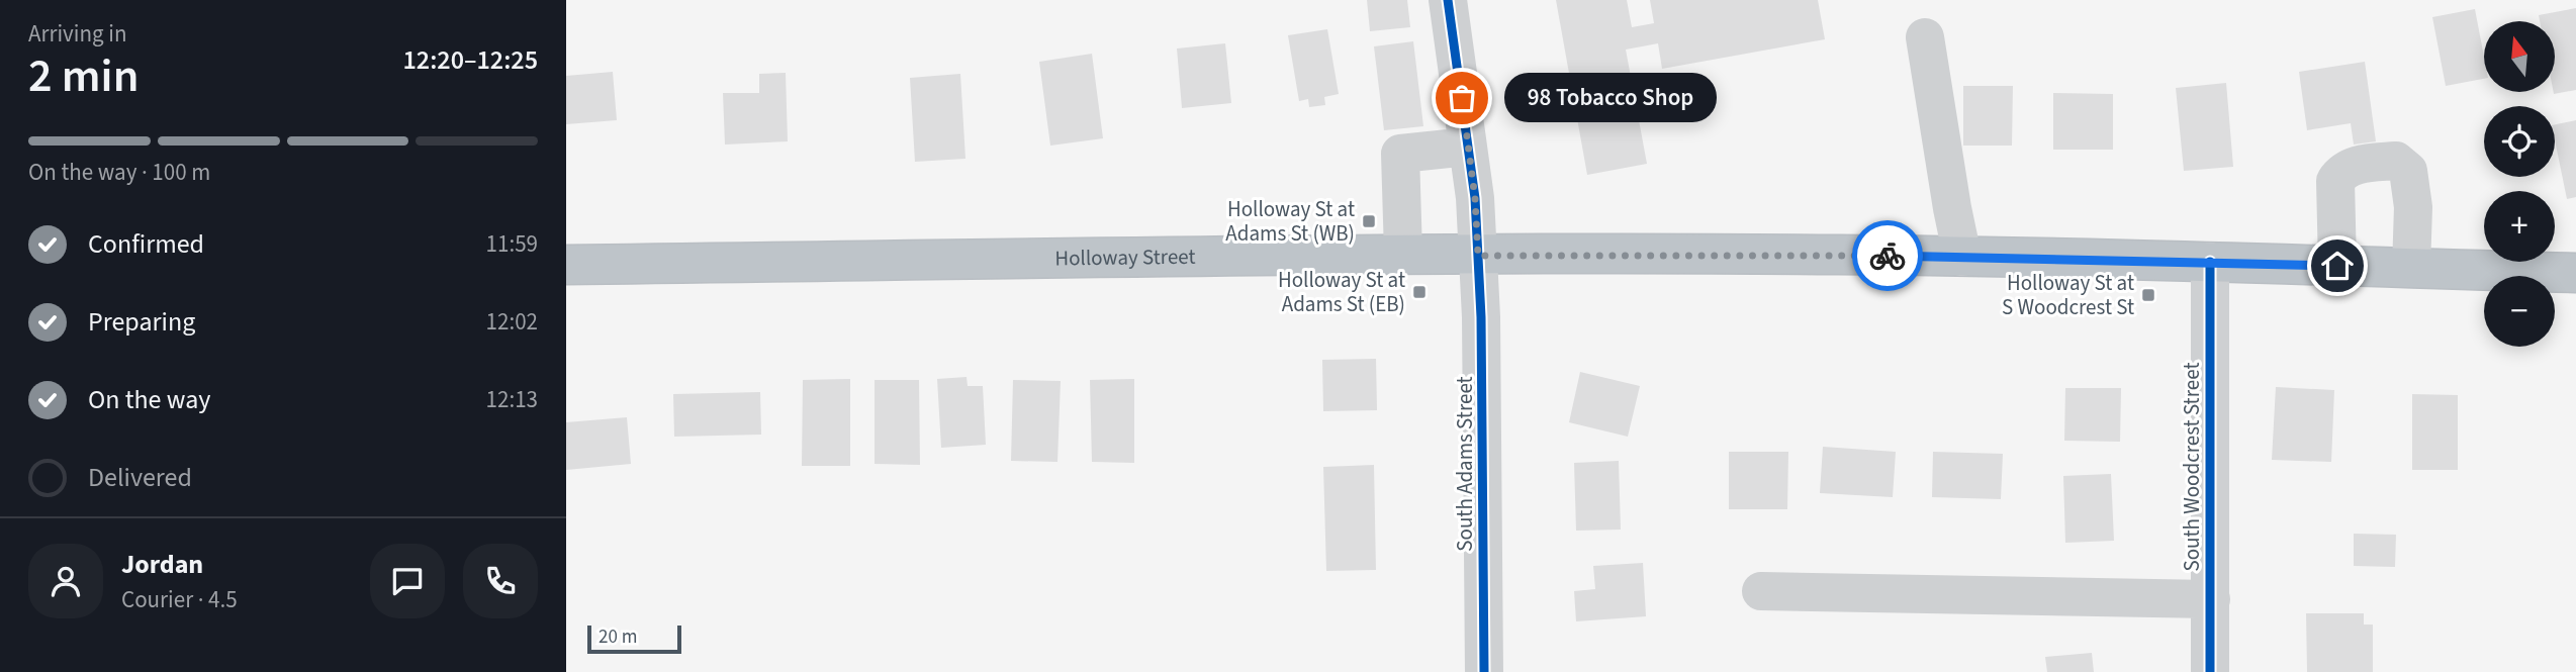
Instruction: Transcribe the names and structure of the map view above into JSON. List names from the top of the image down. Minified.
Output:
{"streets":{"highway":["Holloway Street"],"street":["South Adams Street","South Woodcrest Street"]},"crossings":[["Holloway Street","South Adams Street"],["Holloway Street","South Woodcrest Street"]],"places":{"other":["98 Tobacco Shop"],"transit":["Holloway St at Adams St (WB)","Holloway St at Adams St (EB)","Holloway St at S Woodcrest St"]},"scale_bar":"20 m","north":"top","page":{"heading":["2 min","Arriving in","12:20–12:25"],"panel":["Jordan","Courier · 4.5"],"map_buttons":["+","−"],"bubble":"98 Tobacco Shop","bar":"On the way · 100 m","list":[["Confirmed","11:59"],["Preparing","12:02"],["On the way","12:13"],"Delivered"],"scale":"20 m"}}
